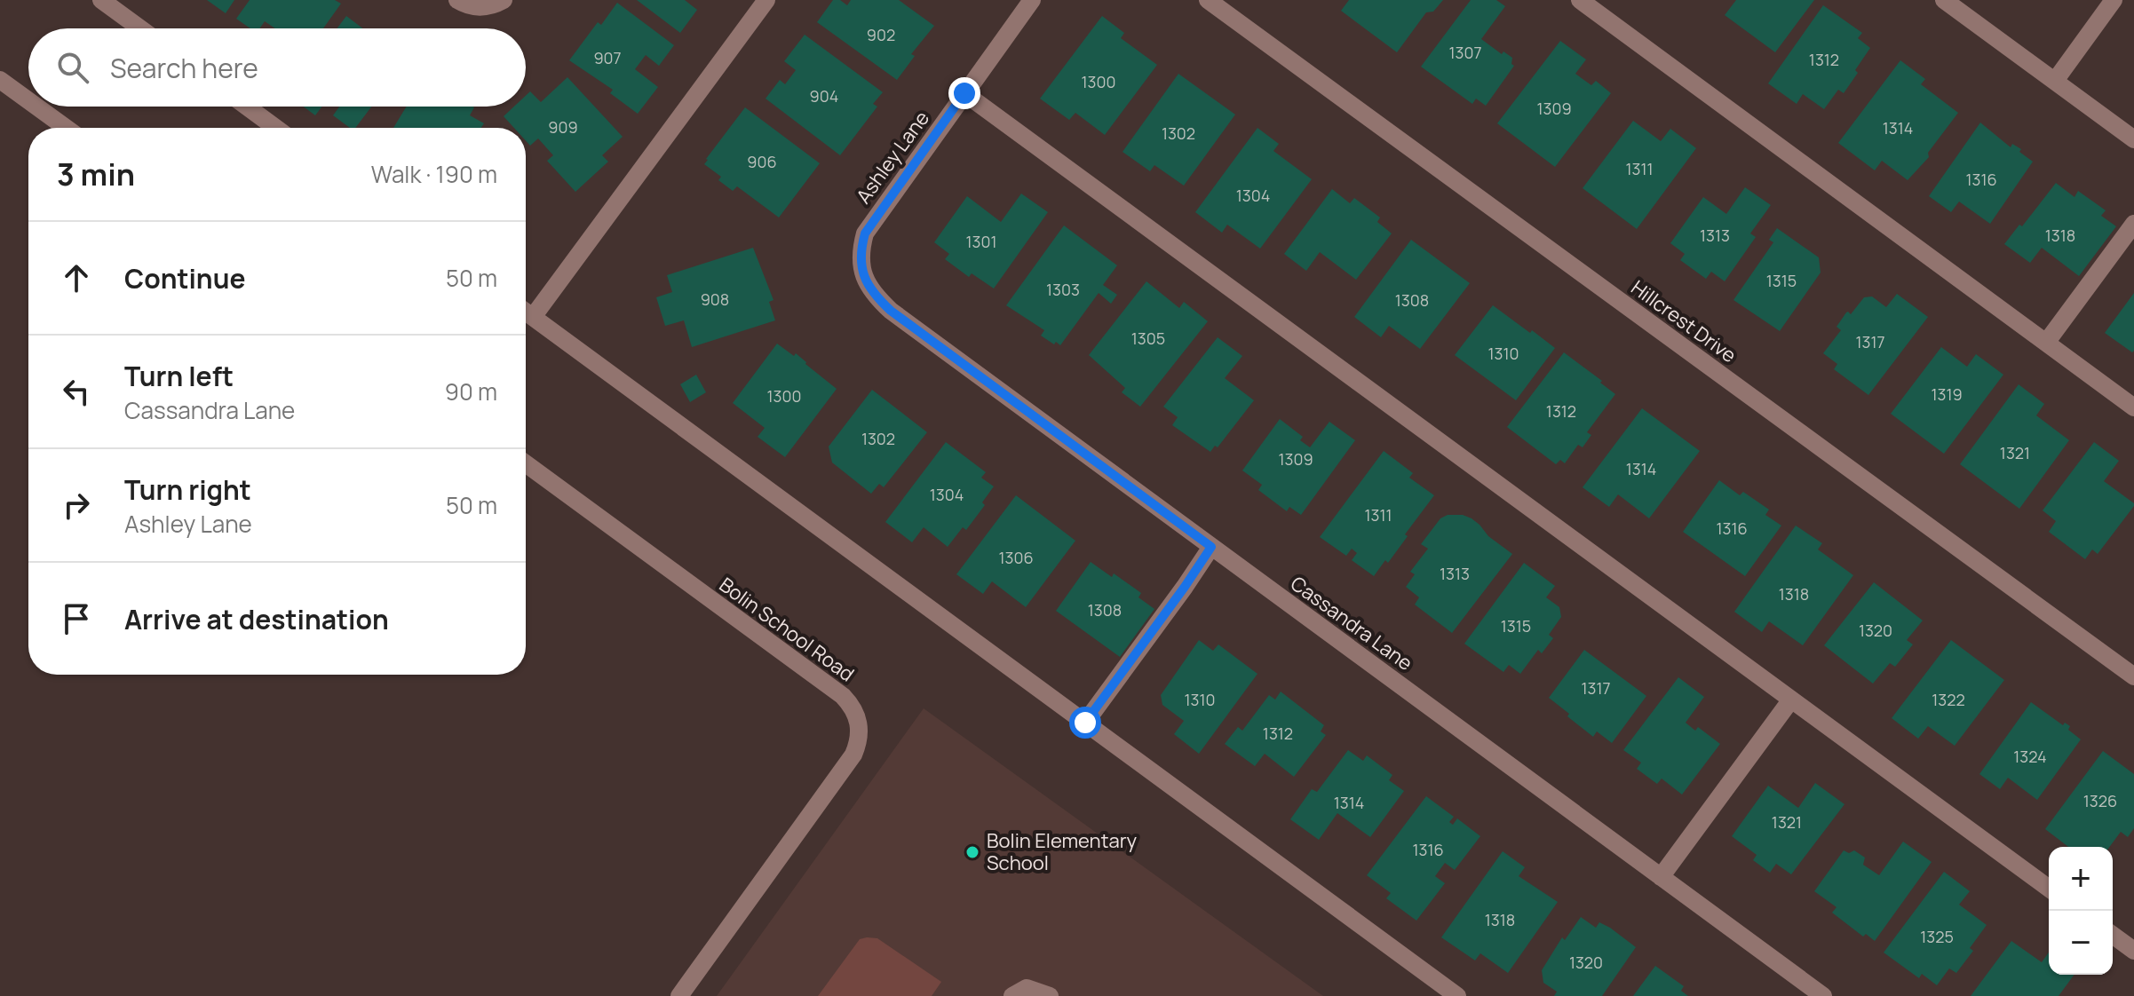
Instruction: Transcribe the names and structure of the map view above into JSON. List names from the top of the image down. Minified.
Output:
{"streets":{"street":["Ashley Lane","Hillcrest Drive","Cassandra Lane","Bolin School Road"]},"crossings":[["Ashley Lane","Cassandra Lane"]],"places":["Bolin Elementary School"],"house_numbers":["902","1307","907","1312","1300","904","1309","909","1314","1302","906","1311","1316","1304","1313","1318","1301","1315","1303","908","1308","1305","1317","1310","1319","1300","1312","1302","1321","1309","1314","1304","1311","1316","1306","1313","1318","1308","1315","1320","1317","1310","1322","1312","1324","1326","1314","1321","1316","1318","1325","1320"],"page":{"search":"Search here","heading":["3 min","Walk · 190 m"],"list":[["Continue","50 m"],["Turn left","Cassandra Lane","90 m"],["Turn right","Ashley Lane","50 m"],"Arrive at destination"],"map_buttons":["+","−"]}}
